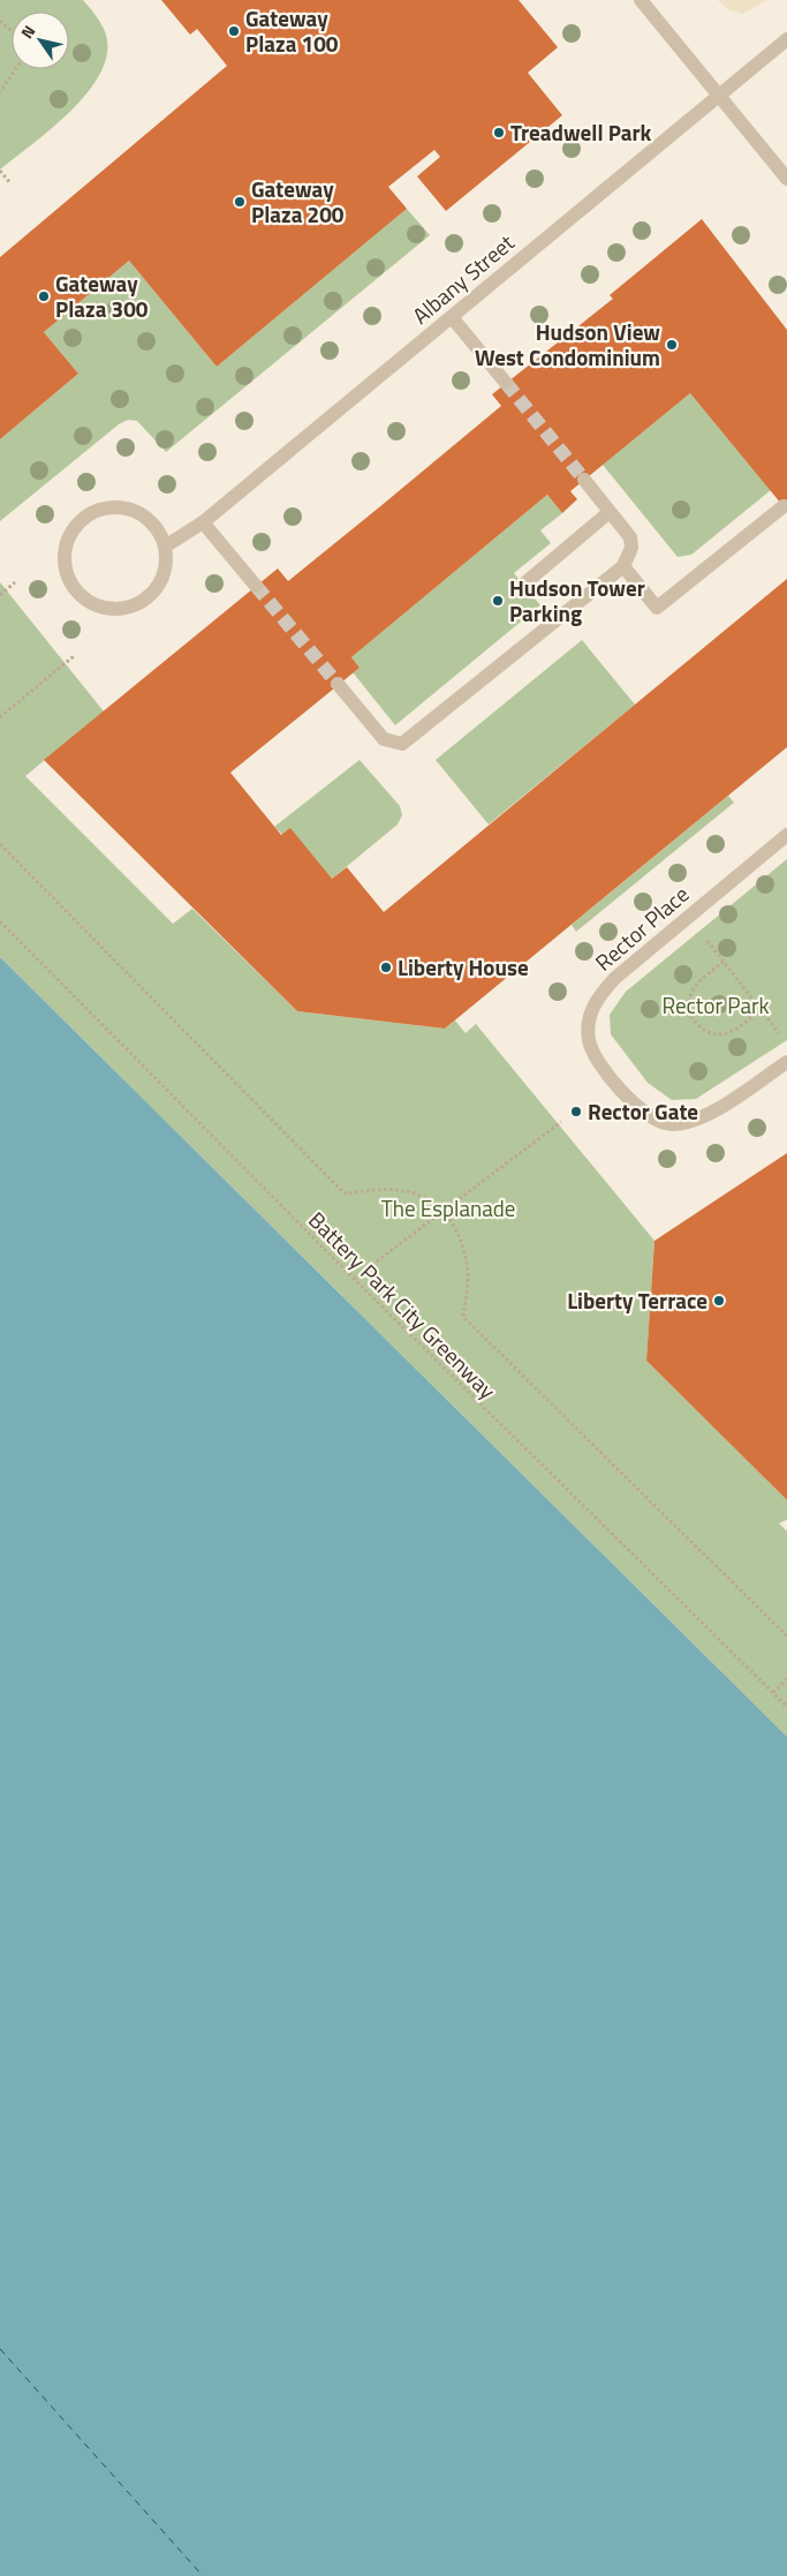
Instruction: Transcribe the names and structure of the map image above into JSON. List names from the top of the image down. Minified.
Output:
{"streets":{"street":["Albany Street","Rector Place"],"path":["Battery Park City Greenway"]},"parks":["Rector Park","The Esplanade"],"places":["Gateway Plaza 100","Treadwell Park","Gateway Plaza 200","Gateway Plaza 300","Hudson View West Condominium","Hudson Tower Parking","Liberty House","Rector Gate","Liberty Terrace"],"north":"top left"}
